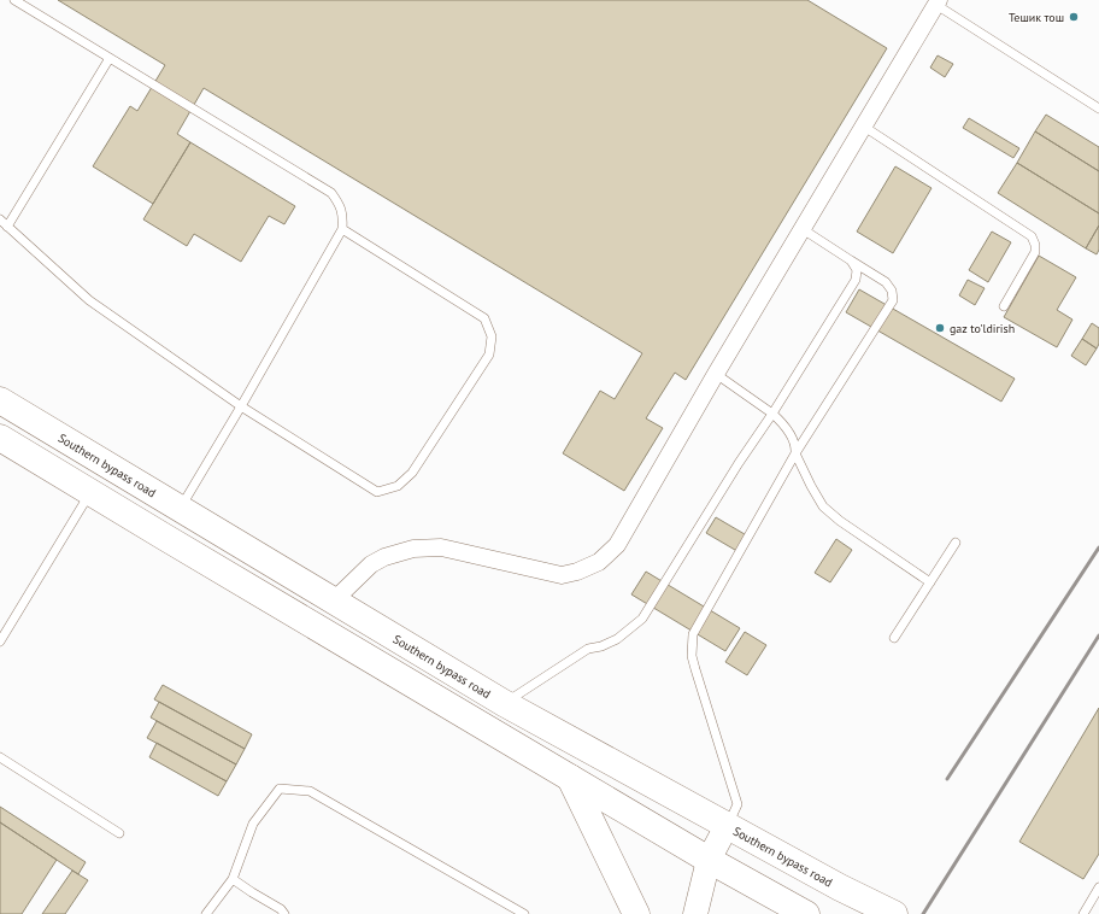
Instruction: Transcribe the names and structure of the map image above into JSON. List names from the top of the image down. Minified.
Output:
{"streets":{"highway":["Southern bypass road"]},"places":["Тешик тош","gaz to'ldirish"]}
